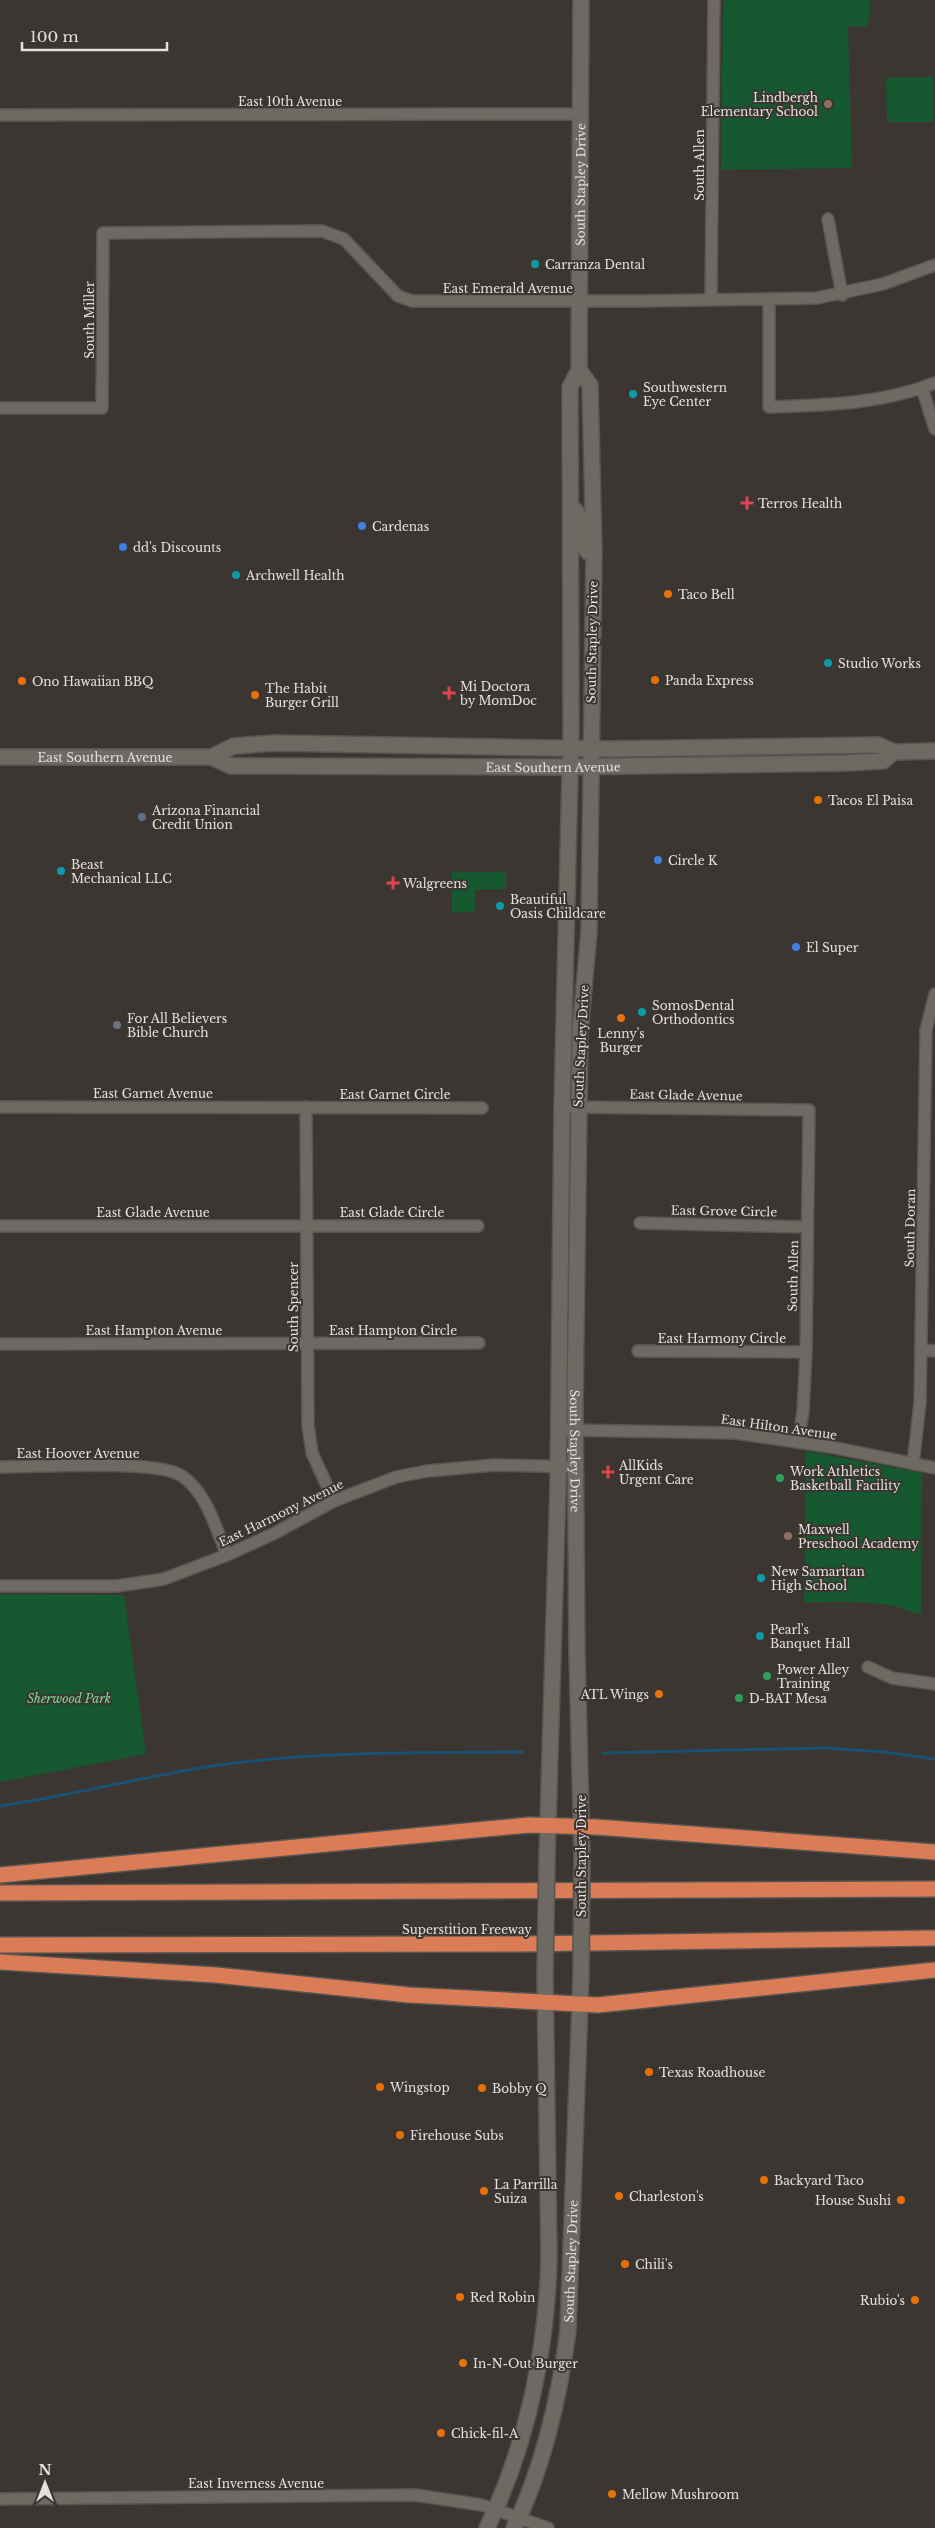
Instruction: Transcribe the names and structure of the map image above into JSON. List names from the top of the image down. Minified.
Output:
{"streets":{"highway":["Superstition Freeway"],"main road":["South Stapley Drive","East Southern Avenue"],"street":["East 10th Avenue","South Allen","East Emerald Avenue","South Miller","East Garnet Avenue","East Garnet Circle","East Glade Avenue","East Grove Circle","East Glade Circle","South Doran","South Spencer","East Hampton Avenue","East Hampton Circle","East Harmony Circle","East Hilton Avenue","East Hoover Avenue","East Harmony Avenue","East Inverness Avenue"]},"crossings":[["East 10th Avenue","South Stapley Drive"],["South Allen","East Emerald Avenue"],["South Allen","East Glade Avenue"],["South Allen","East Grove Circle"],["South Allen","East Harmony Circle"],["South Allen","East Hilton Avenue"],["South Stapley Drive","East Emerald Avenue"],["South Stapley Drive","East Southern Avenue"],["South Stapley Drive","East Glade Avenue"],["South Stapley Drive","East Hilton Avenue"],["South Stapley Drive","East Harmony Avenue"],["South Stapley Drive","East Inverness Avenue"],["East Emerald Avenue","South Miller"],["East Garnet Avenue","East Garnet Circle"],["East Garnet Avenue","South Spencer"],["East Garnet Circle","South Spencer"],["East Glade Avenue","East Glade Circle"],["East Glade Avenue","South Spencer"],["East Glade Circle","South Spencer"],["South Doran","East Hilton Avenue"],["South Spencer","East Hampton Avenue"],["South Spencer","East Hampton Circle"],["South Spencer","East Harmony Avenue"],["East Hampton Avenue","East Hampton Circle"],["East Hoover Avenue","East Harmony Avenue"]],"parks":["Sherwood Park"],"places":{"other":["Lindbergh Elementary School","Carranza Dental","Southwestern Eye Center","Cardenas","dd's Discounts","Archwell Health","Taco Bell","Studio Works","Panda Express","Ono Hawaiian BBQ","The Habit Burger Grill","Tacos El Paisa","Arizona Financial Credit Union","Circle K","Beast Mechanical LLC","Beautiful Oasis Childcare","El Super","SomosDental Orthodontics","Lenny's Burger","For All Believers Bible Church","Work Athletics Basketball Facility","Maxwell Preschool Academy","New Samaritan High School","Pearl's Banquet Hall","Power Alley Training","ATL Wings","D-BAT Mesa","Texas Roadhouse","Wingstop","Bobby Q","Firehouse Subs","Backyard Taco","La Parrilla Suiza","Charleston's","House Sushi","Chili's","Red Robin","Rubio's","In-N-Out Burger","Chick-fil-A","Mellow Mushroom"],"health":["Terros Health","Mi Doctora by MomDoc","Walgreens","AllKids Urgent Care"]},"scale_bar":"100 m","north":"top"}
